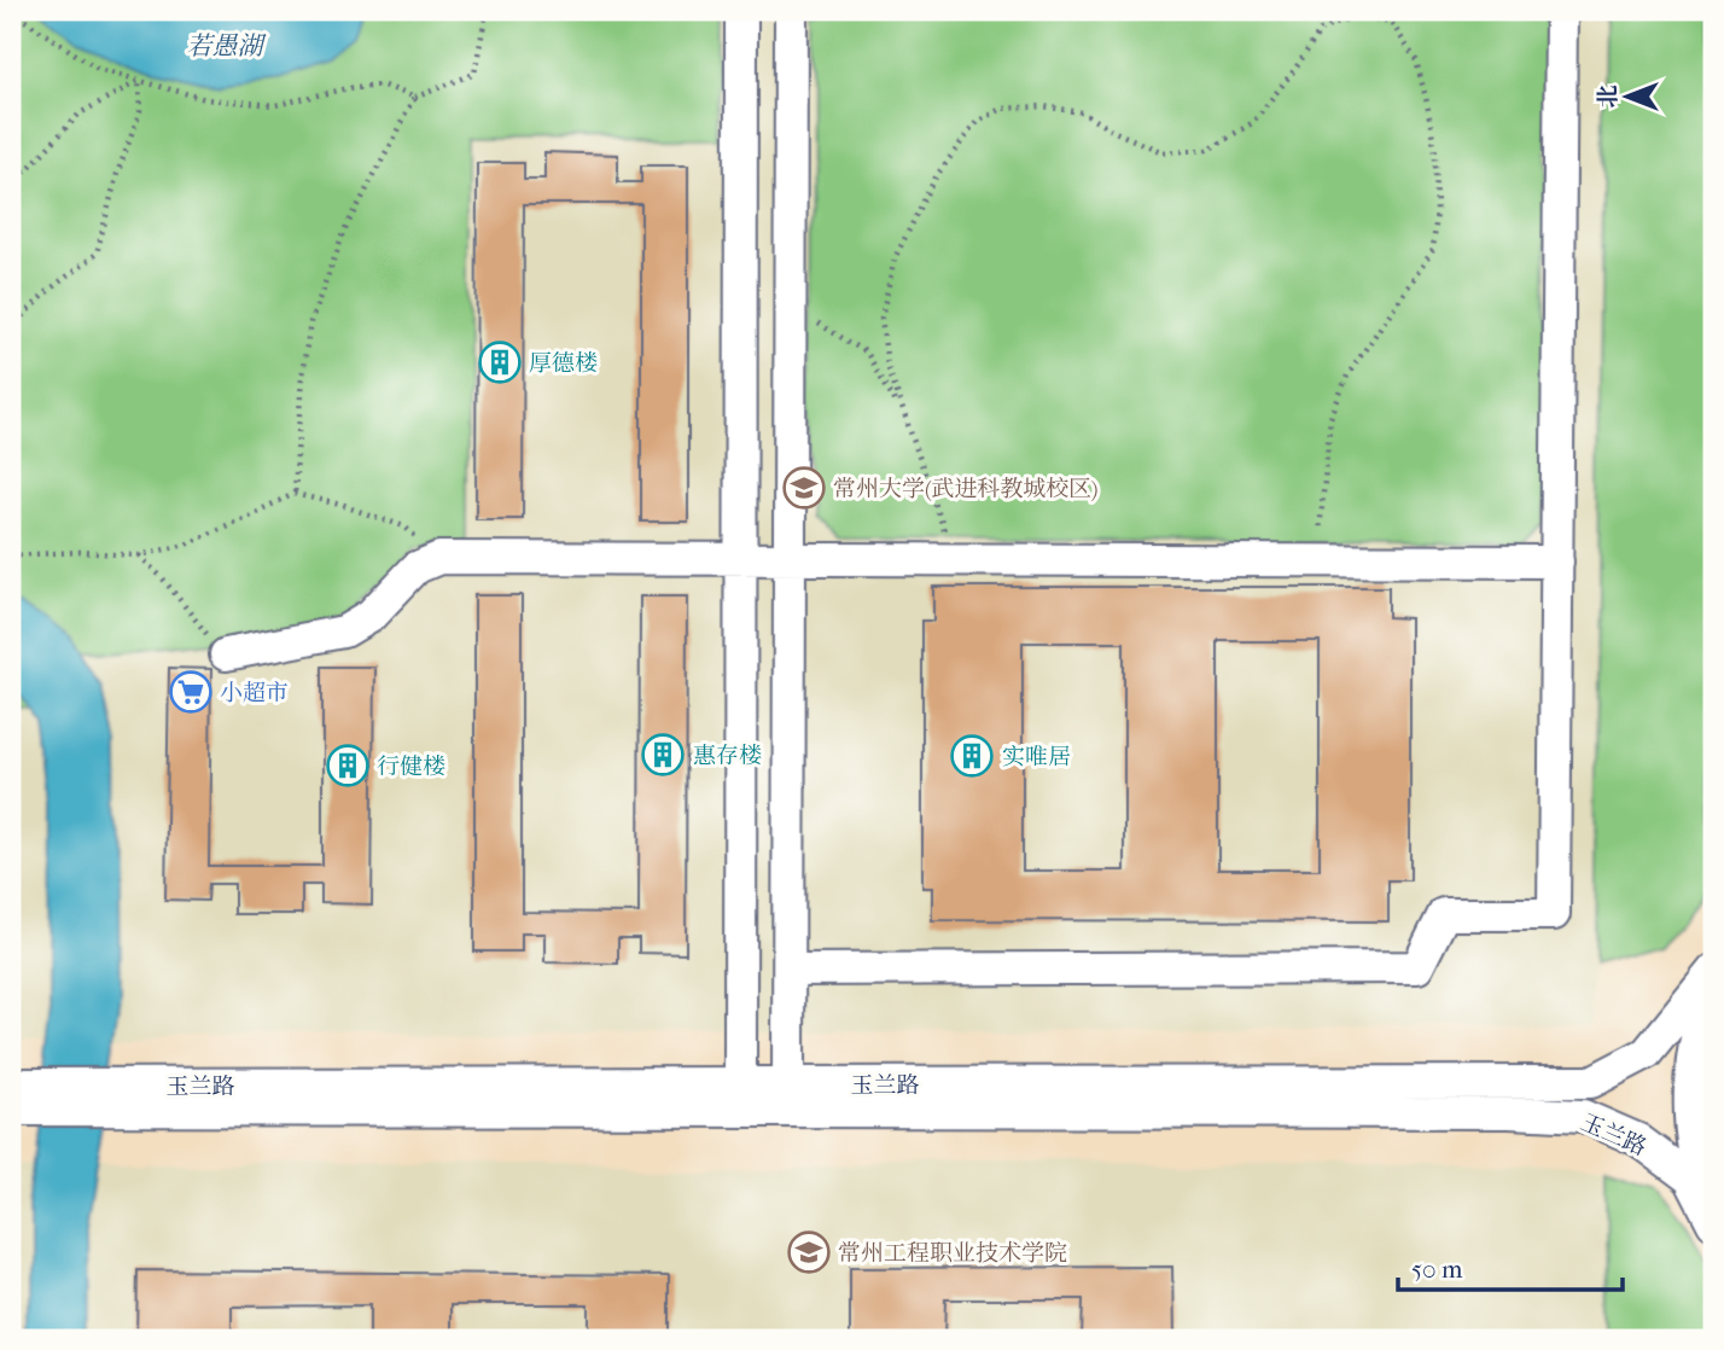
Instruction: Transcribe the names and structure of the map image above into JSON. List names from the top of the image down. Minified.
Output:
{"streets":{"street":["玉兰路"]},"water":["若愚湖"],"places":{"building":["厚德楼","惠存楼","实唯居","行健楼"],"school or university":["常州大学(武进科教城校区)","常州工程职业技术学院"],"supermarket":["小超市"]},"scale_bar":"50 m","north":"left"}
